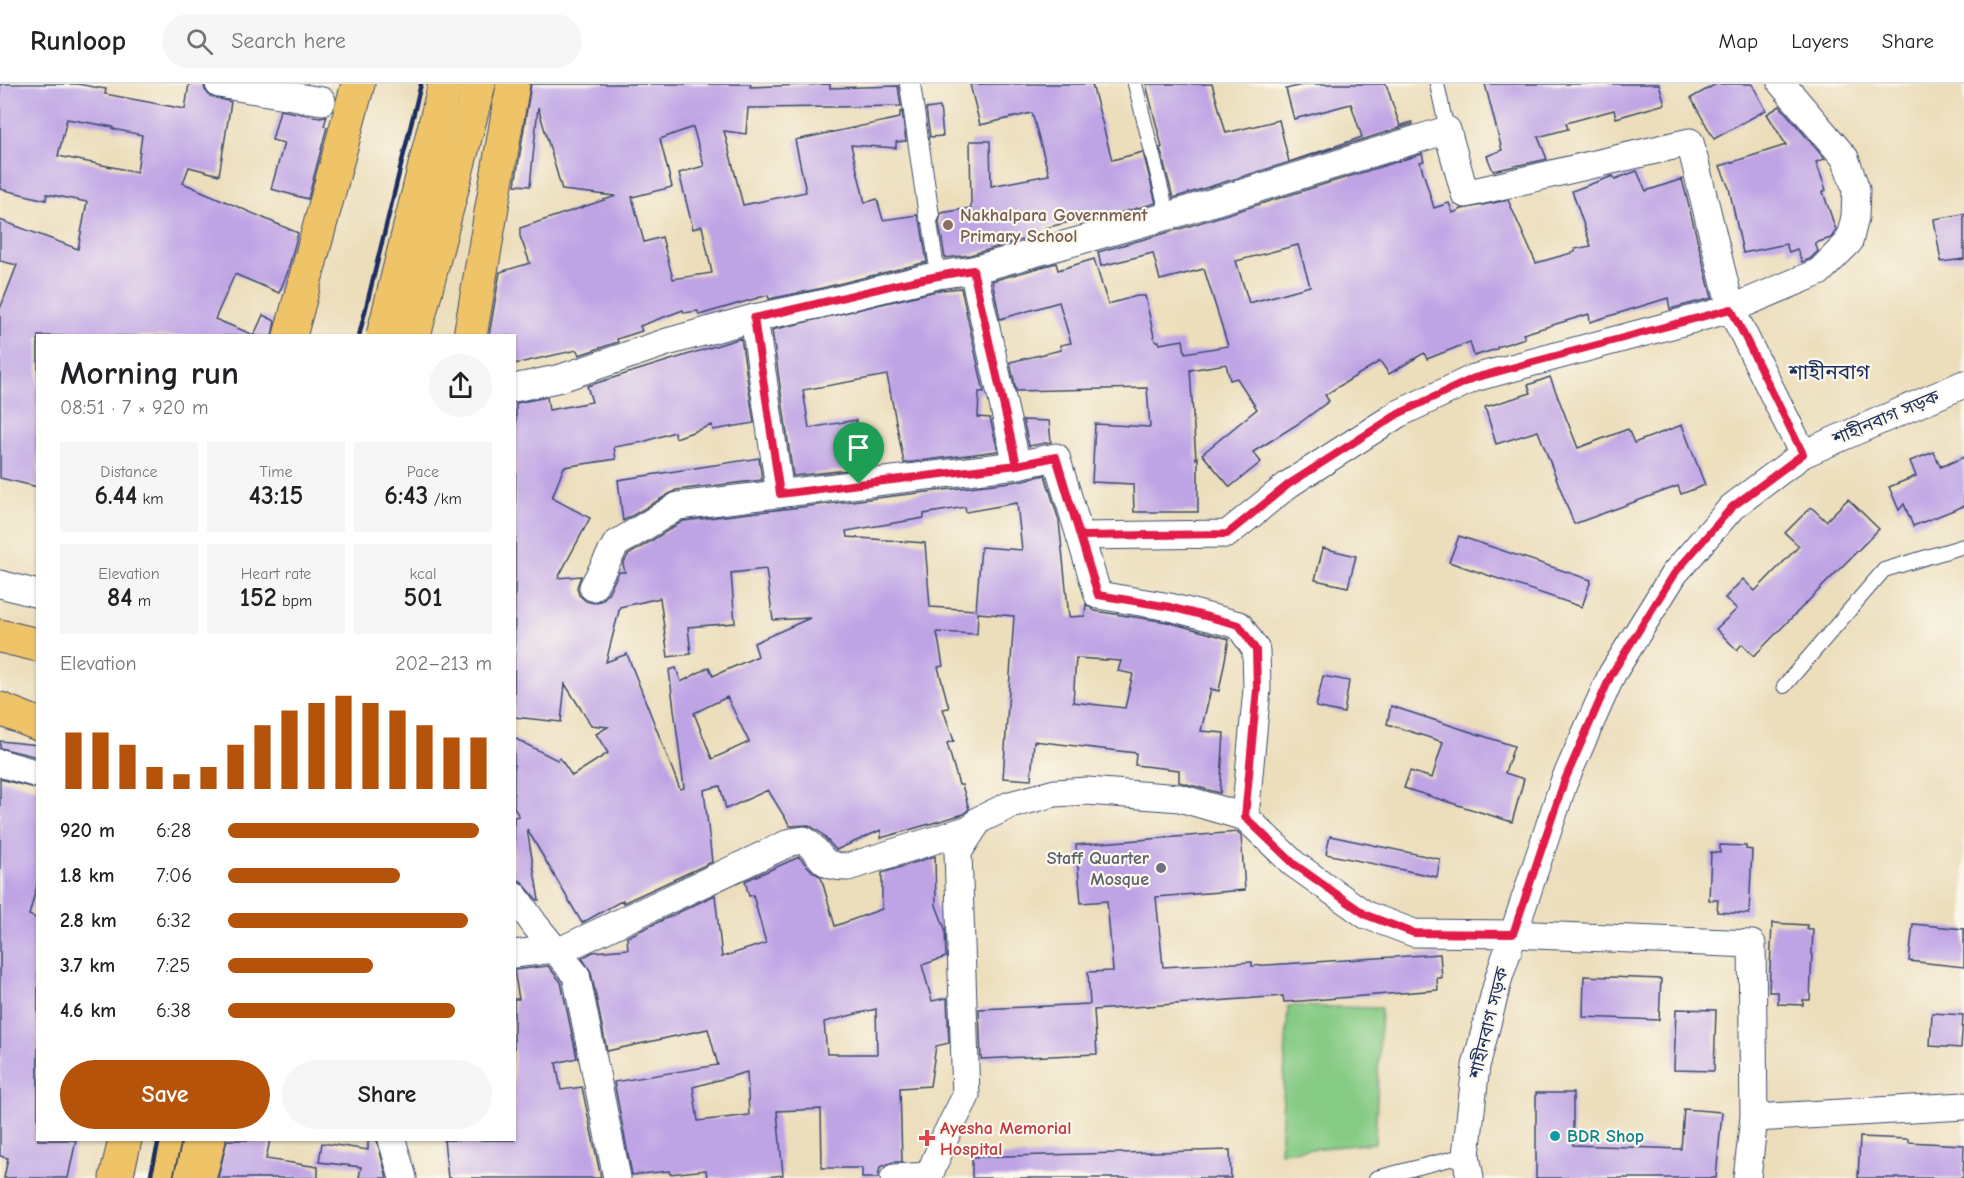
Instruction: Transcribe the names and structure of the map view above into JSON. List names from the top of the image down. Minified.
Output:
{"streets":{"street":["শাহীনবাগ সড়ক"]},"districts":["শাহীনবাগ"],"places":{"other":["Nakhalpara Government Primary School","Staff Quarter Mosque","BDR Shop"],"health":["Ayesha Memorial Hospital"]},"page":{"header":"Runloop","search":"Search here","nav":["Map","Layers","Share"],"heading":["Morning run","08:51 · 7 × 920 m"],"stats":[["Distance","6.44 km"],["Time","43:15"],["Pace","6:43 /km"],["Elevation","84 m"],["Heart rate","152 bpm"],["kcal","501"]],"chart":["Elevation","202–213 m"],"list":[{"name":"920 m","note":"6:28"},{"name":"1.8 km","note":"7:06"},{"name":"2.8 km","note":"6:32"},{"name":"3.7 km","note":"7:25"},{"name":"4.6 km","note":"6:38"}],"buttons":["Save","Share"]}}
